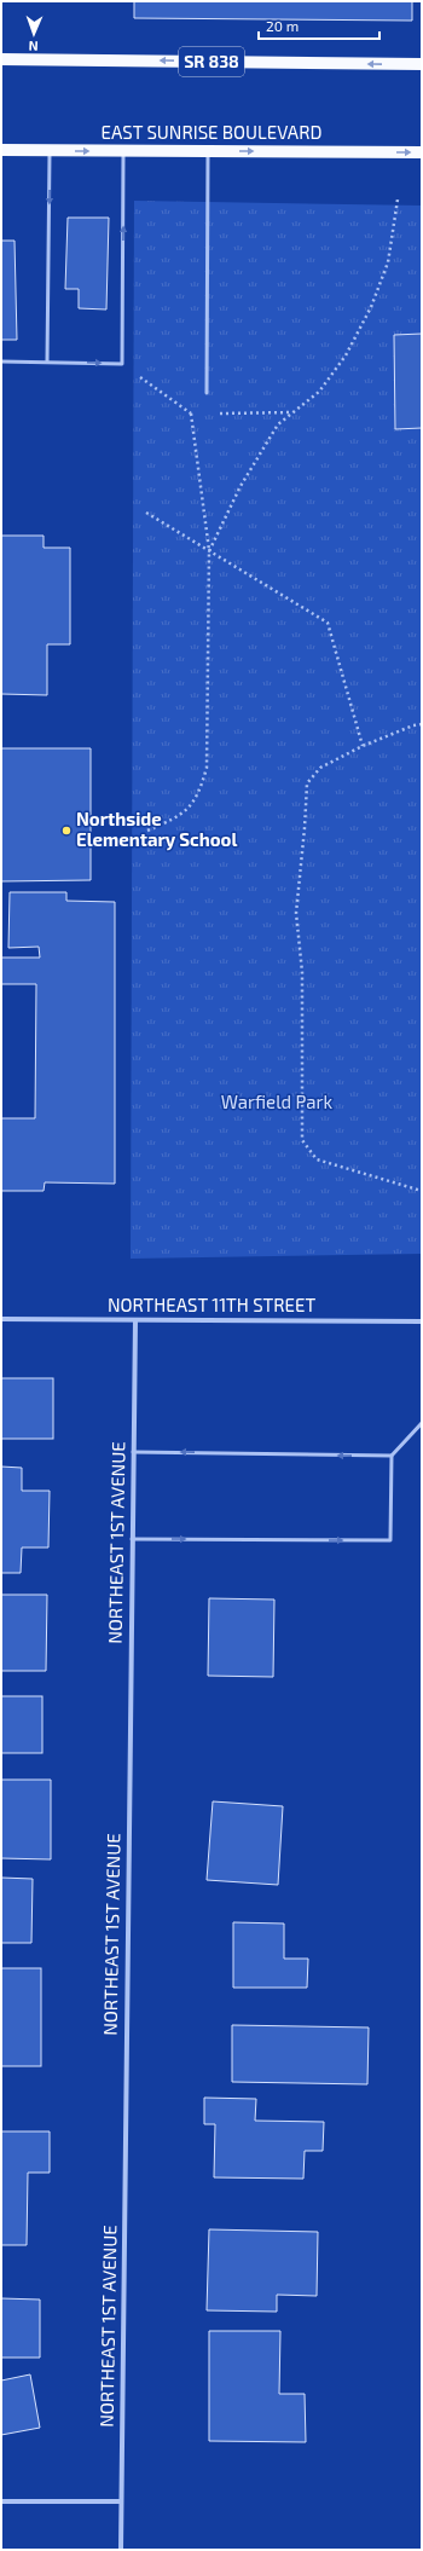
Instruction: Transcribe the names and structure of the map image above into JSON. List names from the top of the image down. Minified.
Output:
{"streets":{"main road":["SR 838","EAST SUNRISE BOULEVARD"],"street":["NORTHEAST 11TH STREET","NORTHEAST 1ST AVENUE"]},"crossings":[["NORTHEAST 11TH STREET","NORTHEAST 1ST AVENUE"]],"parks":["Warfield Park"],"places":["Northside Elementary School"],"scale_bar":"20 m","north":"bottom"}
